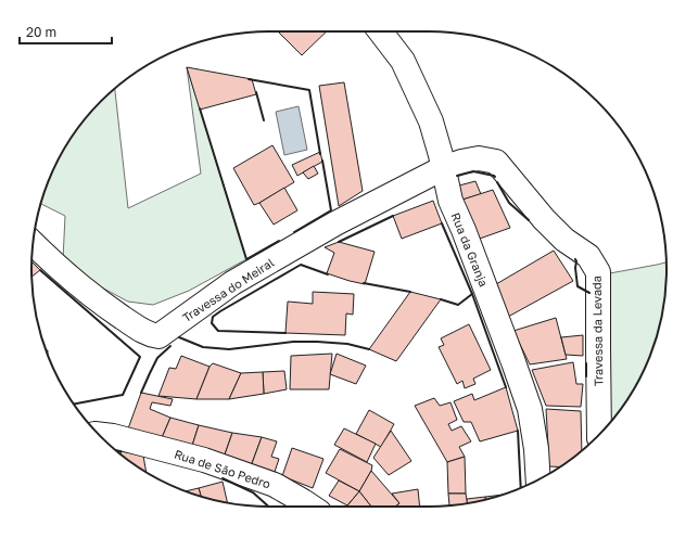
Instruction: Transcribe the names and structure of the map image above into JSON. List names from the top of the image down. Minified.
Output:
{"streets":{"street":["Rua da Granja","Travessa do Meiral","Travessa da Levada","Rua de São Pedro"]},"crossings":[["Rua da Granja","Travessa do Meiral"],["Rua da Granja","Travessa da Levada"],["Travessa do Meiral","Travessa da Levada"]],"scale_bar":"20 m"}
